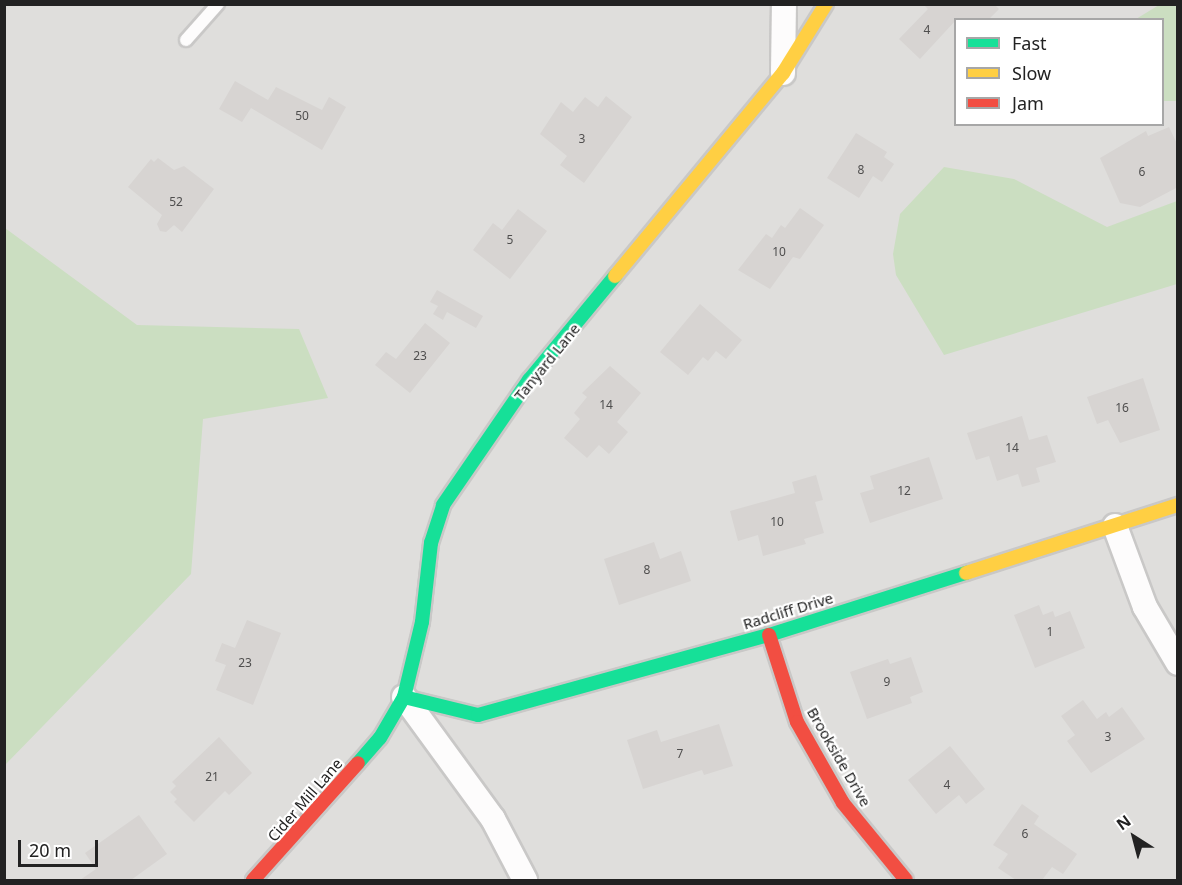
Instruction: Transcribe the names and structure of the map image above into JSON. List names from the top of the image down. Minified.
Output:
{"streets":{"street":["Tanyard Lane","Radcliff Drive","Brookside Drive","Cider Mill Lane"]},"crossings":[["Tanyard Lane","Radcliff Drive"],["Tanyard Lane","Cider Mill Lane"],["Radcliff Drive","Brookside Drive"]],"house_numbers":["4","50","3","8","6","52","5","10","23","14","16","14","12","10","8","1","23","9","3","7","21","4","6"],"legend":["Fast","Slow","Jam"],"scale_bar":"20 m","north":"top left"}
